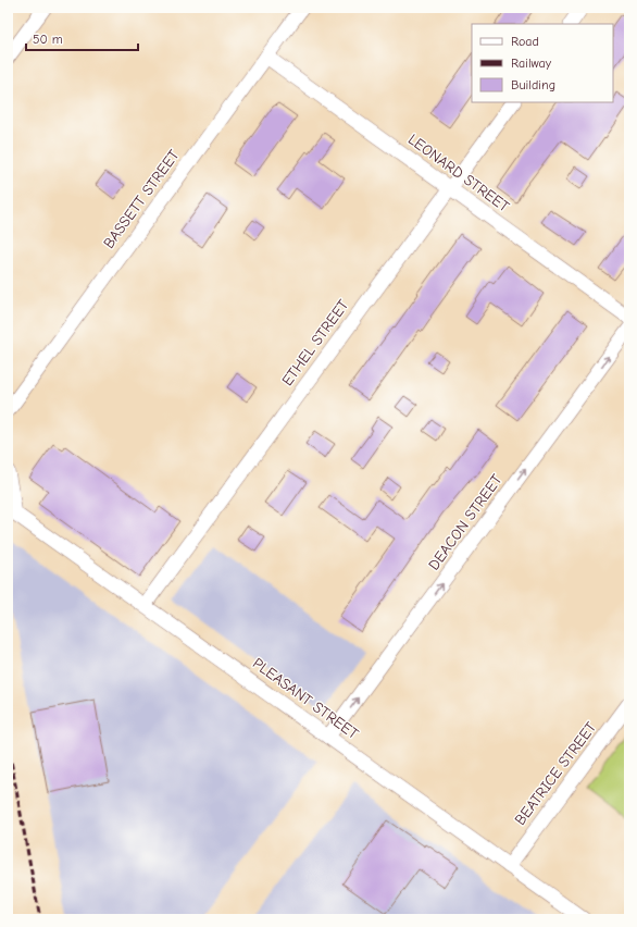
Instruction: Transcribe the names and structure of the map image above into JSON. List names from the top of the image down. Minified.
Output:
{"streets":{"street":["LEONARD STREET","BASSETT STREET","ETHEL STREET","DEACON STREET","PLEASANT STREET","BEATRICE STREET"]},"crossings":[["LEONARD STREET","BASSETT STREET"],["LEONARD STREET","ETHEL STREET"],["ETHEL STREET","PLEASANT STREET"],["DEACON STREET","PLEASANT STREET"],["PLEASANT STREET","BEATRICE STREET"]],"one_way":["DEACON STREET"],"legend":["Road","Railway","Building"],"scale_bar":"50 m"}
